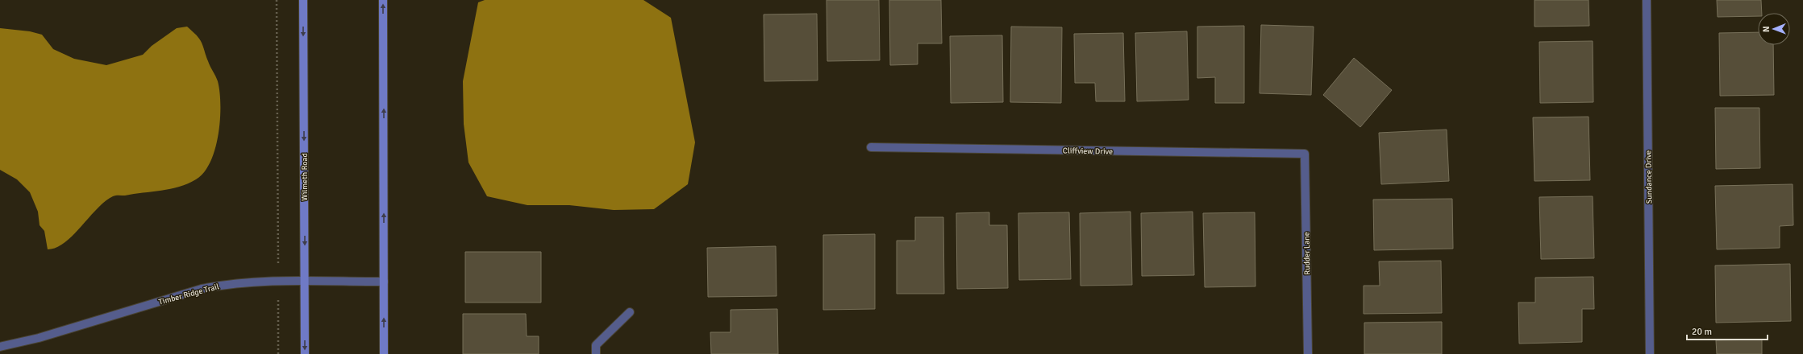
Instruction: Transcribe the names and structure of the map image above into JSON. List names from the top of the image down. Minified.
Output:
{"streets":{"main road":["Wilmeth Road"],"street":["Cliffview Drive","Sundance Drive","Rudder Lane","Timber Ridge Trail"]},"crossings":[["Cliffview Drive","Rudder Lane"],["Wilmeth Road","Timber Ridge Trail"]],"one_way":["Wilmeth Road"],"scale_bar":"20 m","north":"left"}
